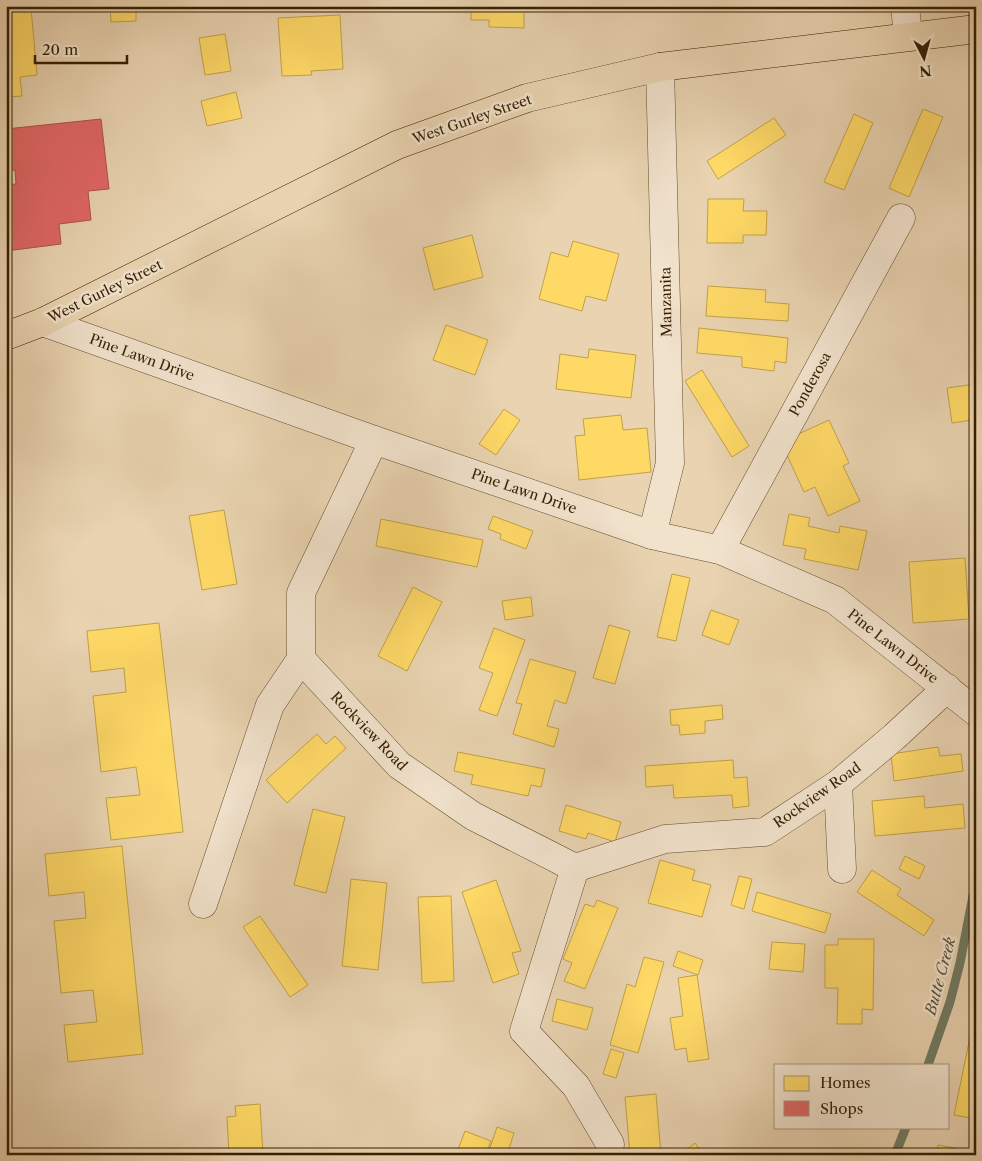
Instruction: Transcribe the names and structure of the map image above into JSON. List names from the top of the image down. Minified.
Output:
{"streets":{"main road":["West Gurley Street"],"street":["Manzanita","Pine Lawn Drive","Ponderosa","Rockview Road"]},"crossings":[["West Gurley Street","Manzanita"],["West Gurley Street","Pine Lawn Drive"],["Manzanita","Pine Lawn Drive"],["Pine Lawn Drive","Ponderosa"],["Pine Lawn Drive","Rockview Road"]],"water":["Butte Creek"],"legend":["Homes","Shops"],"scale_bar":"20 m","north":"bottom"}
